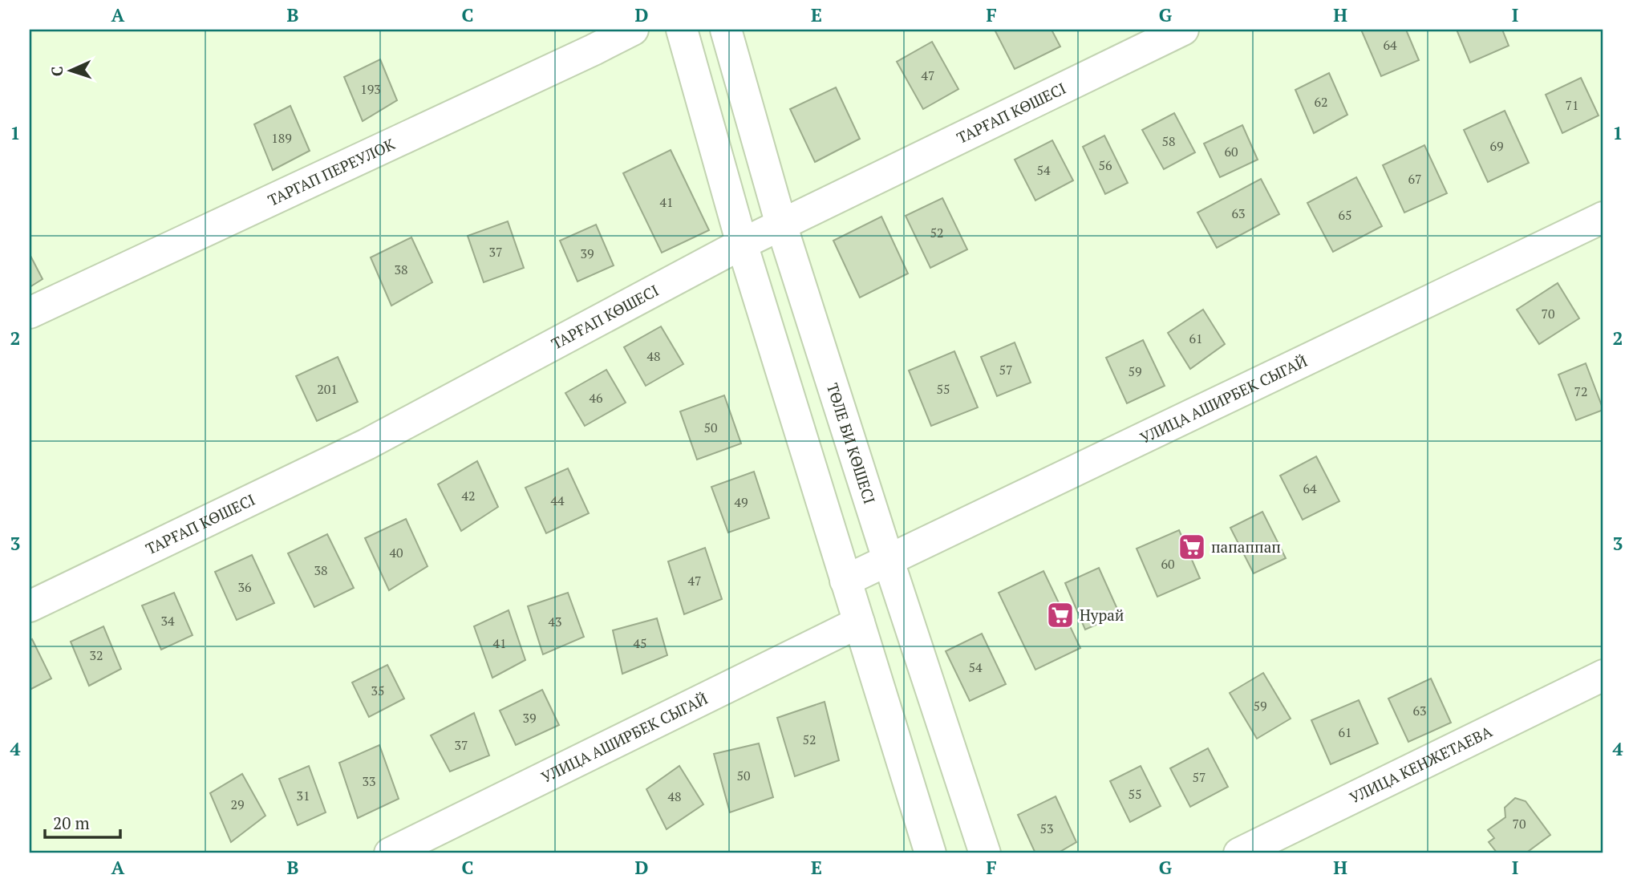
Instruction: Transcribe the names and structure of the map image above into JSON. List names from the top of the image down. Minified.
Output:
{"streets":{"street":["ТАРҒАП КӨШЕСІ","ТАРГАП ПЕРЕУЛОК","УЛИЦА АШИРБЕК СЫГАЙ","ТӨЛЕ БИ КӨШЕСІ","УЛИЦА КЕНЖЕТАЕВА"]},"crossings":[["ТАРҒАП КӨШЕСІ","ТӨЛЕ БИ КӨШЕСІ"],["УЛИЦА АШИРБЕК СЫГАЙ","ТӨЛЕ БИ КӨШЕСІ"]],"places":{"supermarket":["папаппап","Нурай"]},"house_numbers":["64","47","193","62","71","189","58","69","60","56","54","67","41","63","65","52","37","39","38","70","61","48","57","59","201","55","72","46","50","64","42","44","49","40","60","38","47","36","34","43","41","45","32","54","35","59","63","39","61","52","37","50","57","33","55","31","48","29","70","53"],"scale_bar":"20 m","north":"left","grid":{"columns":["A","B","C","D","E","F","G","H","I"],"rows":["1","2","3","4"]}}
